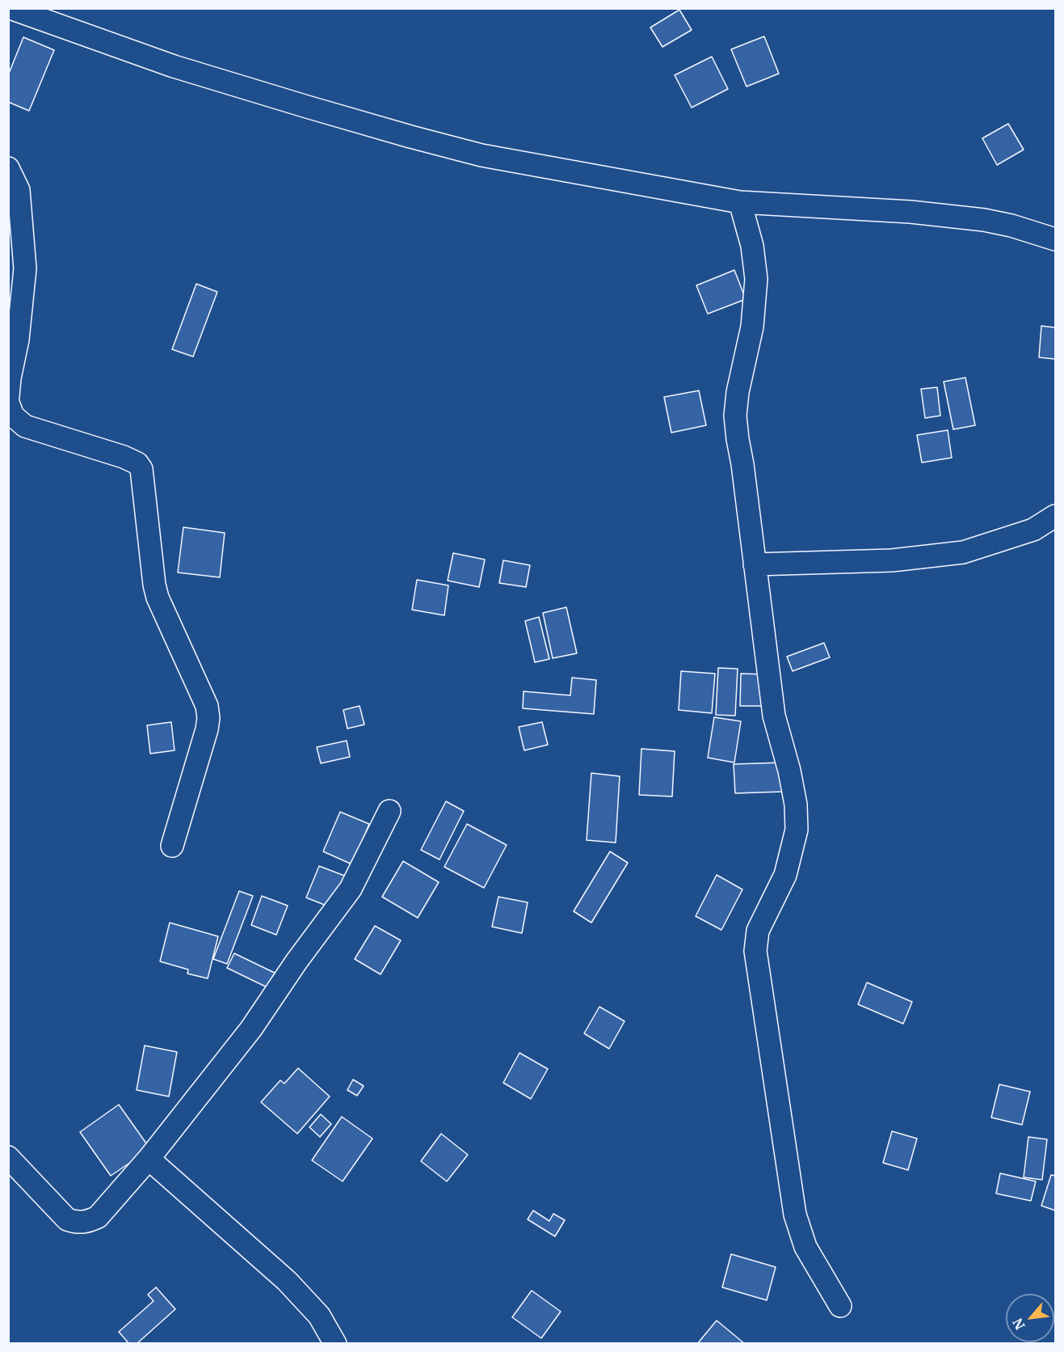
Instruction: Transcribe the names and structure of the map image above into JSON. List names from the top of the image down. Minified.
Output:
{"north":"bottom left"}
